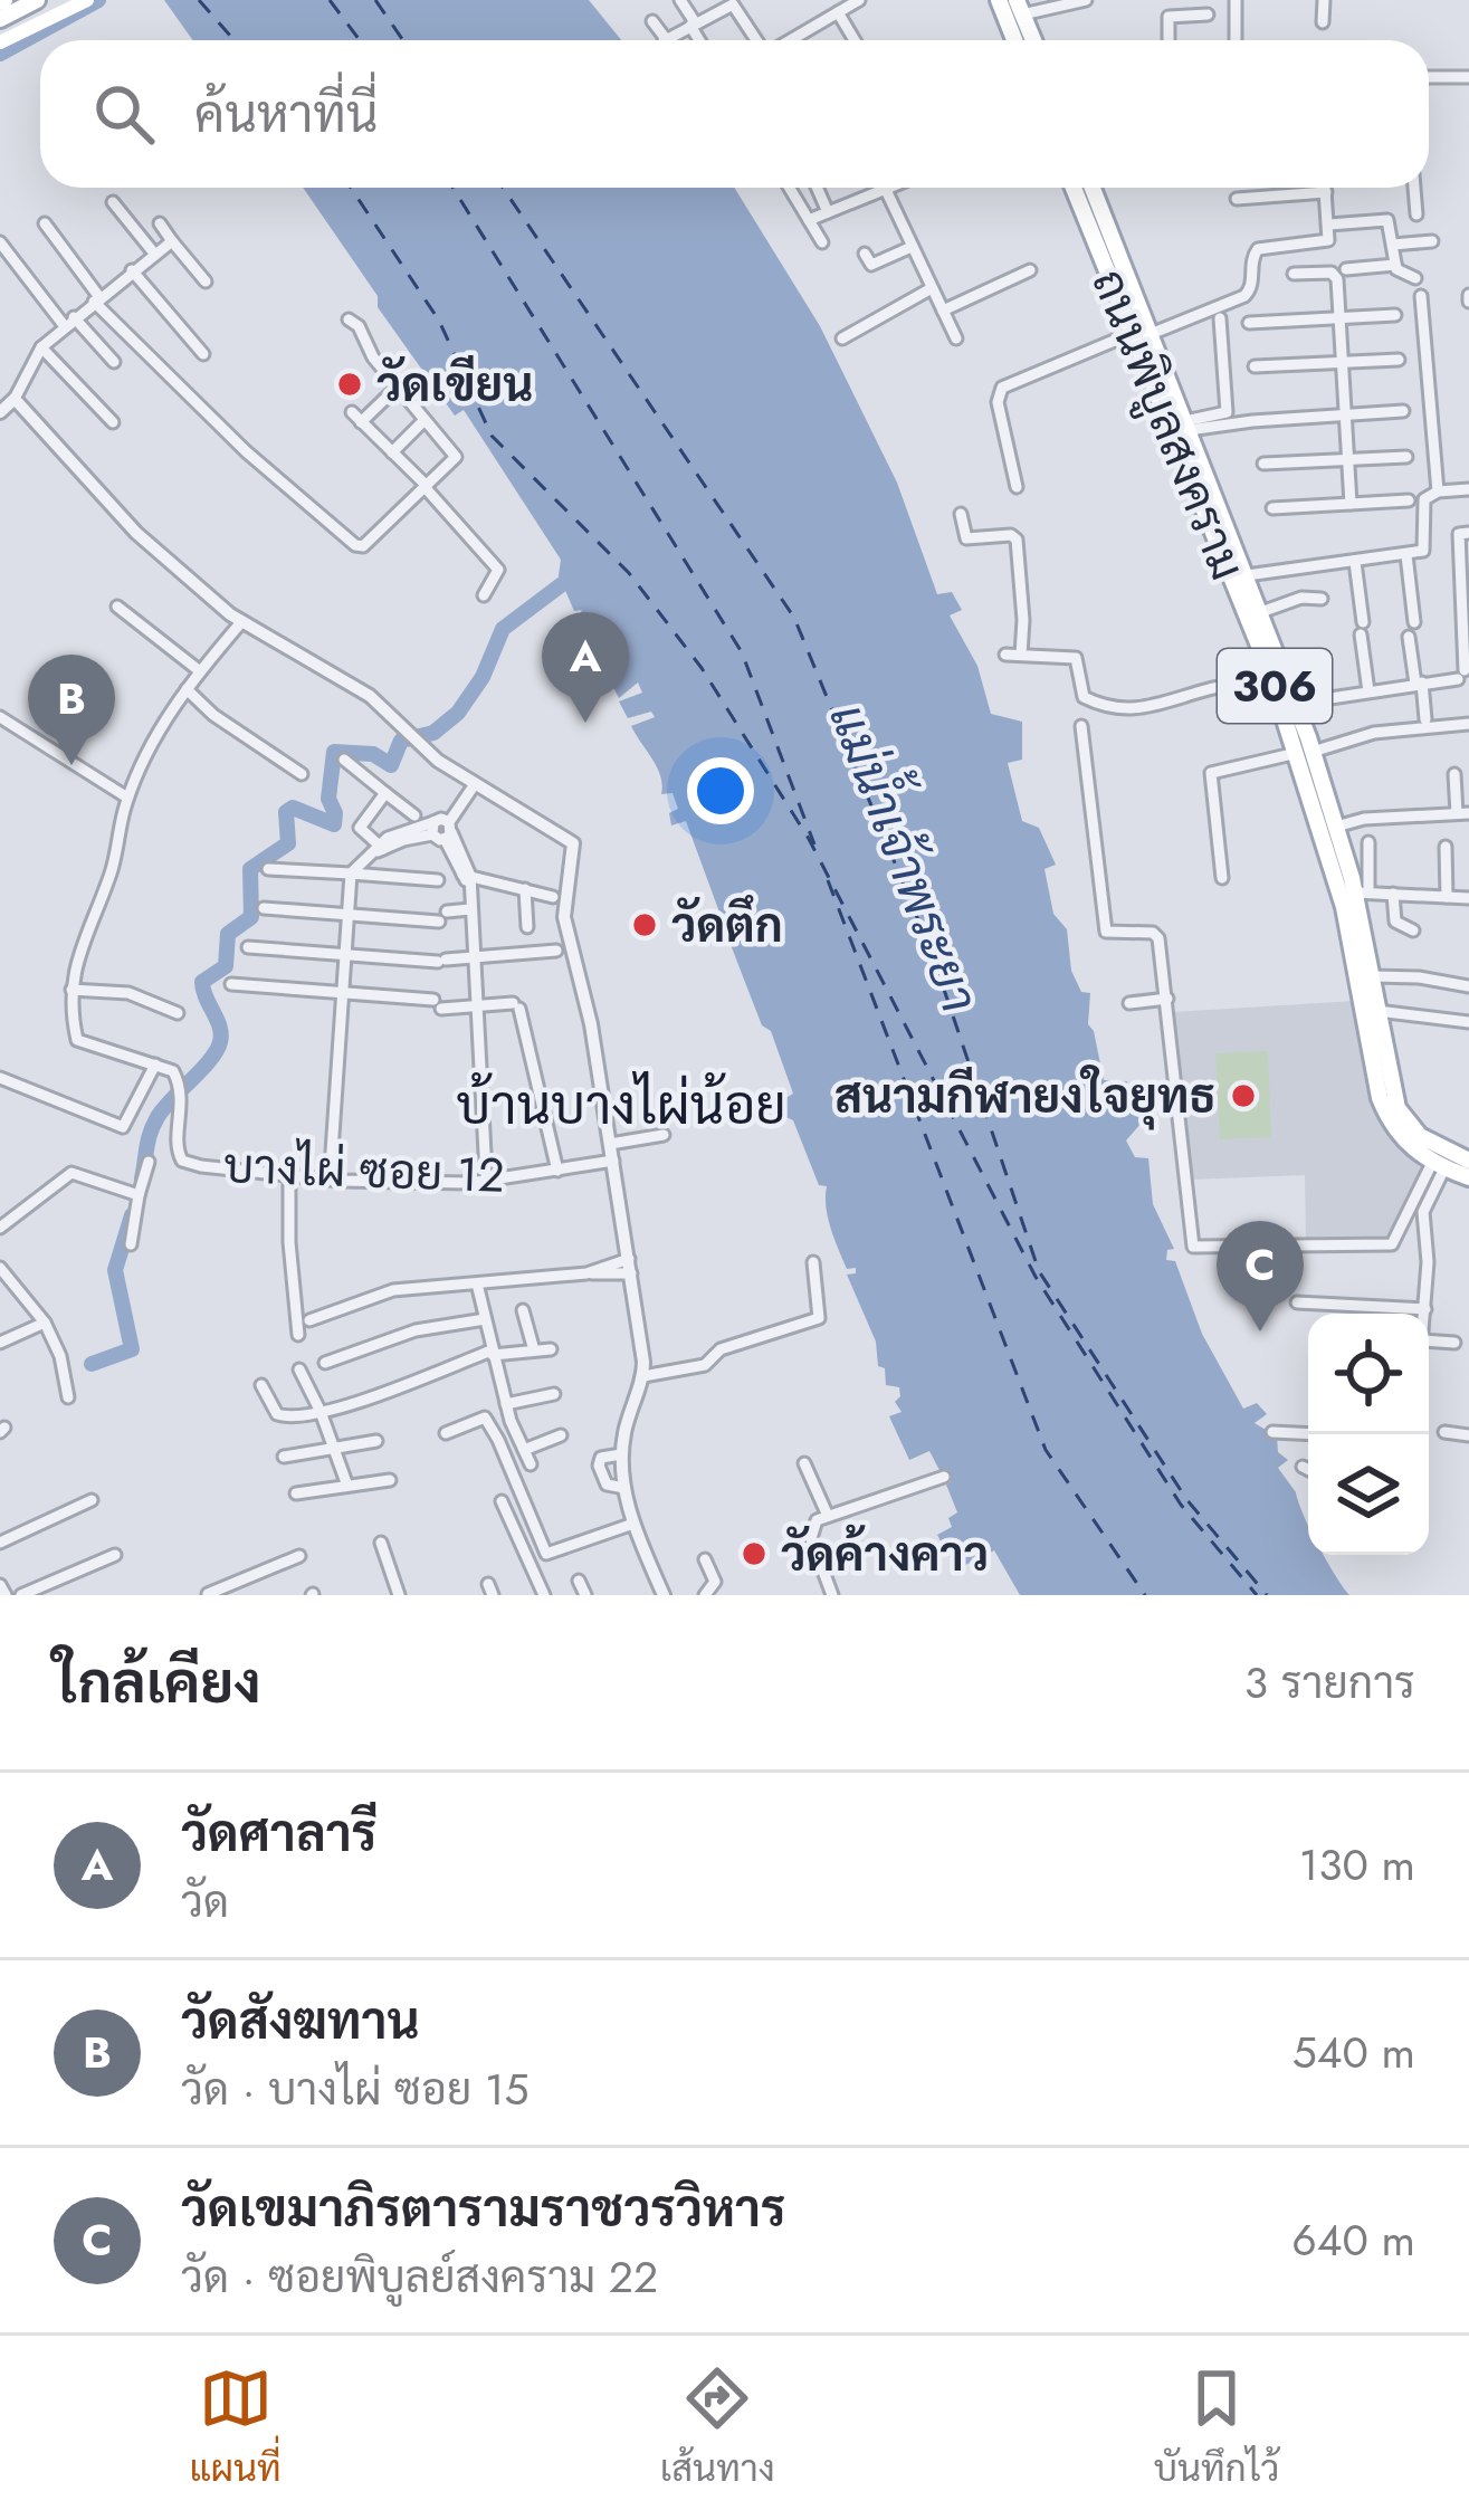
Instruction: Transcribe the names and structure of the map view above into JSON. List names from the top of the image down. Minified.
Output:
{"streets":{"main road":["ถนนพิบูลสงคราม","306"],"street":["บางไผ่ ซอย 12"]},"districts":["บ้านบางไผ่น้อย"],"water":["แม่น้ำเจ้าพระยา"],"places":["วัดเขียน","วัดตึก","สนามกีฬายงใจยุทธ","วัดค้างคาว"],"page":{"search":"ค้นหาที่นี่","pins":["A","B","C"],"heading":["ใกล้เคียง","3 รายการ"],"list":[{"mark":"A","name":"วัดศาลารี","note":"วัด","value":"130 m"},{"mark":"B","name":"วัดสังฆทาน","note":"วัด · บางไผ่ ซอย 15","value":"540 m"},{"mark":"C","name":"วัดเขมาภิรตารามราชวรวิหาร","note":"วัด · ซอยพิบูลย์สงคราม 22","value":"640 m"}],"nav":["แผนที่","เส้นทาง","บันทึกไว้"]}}
